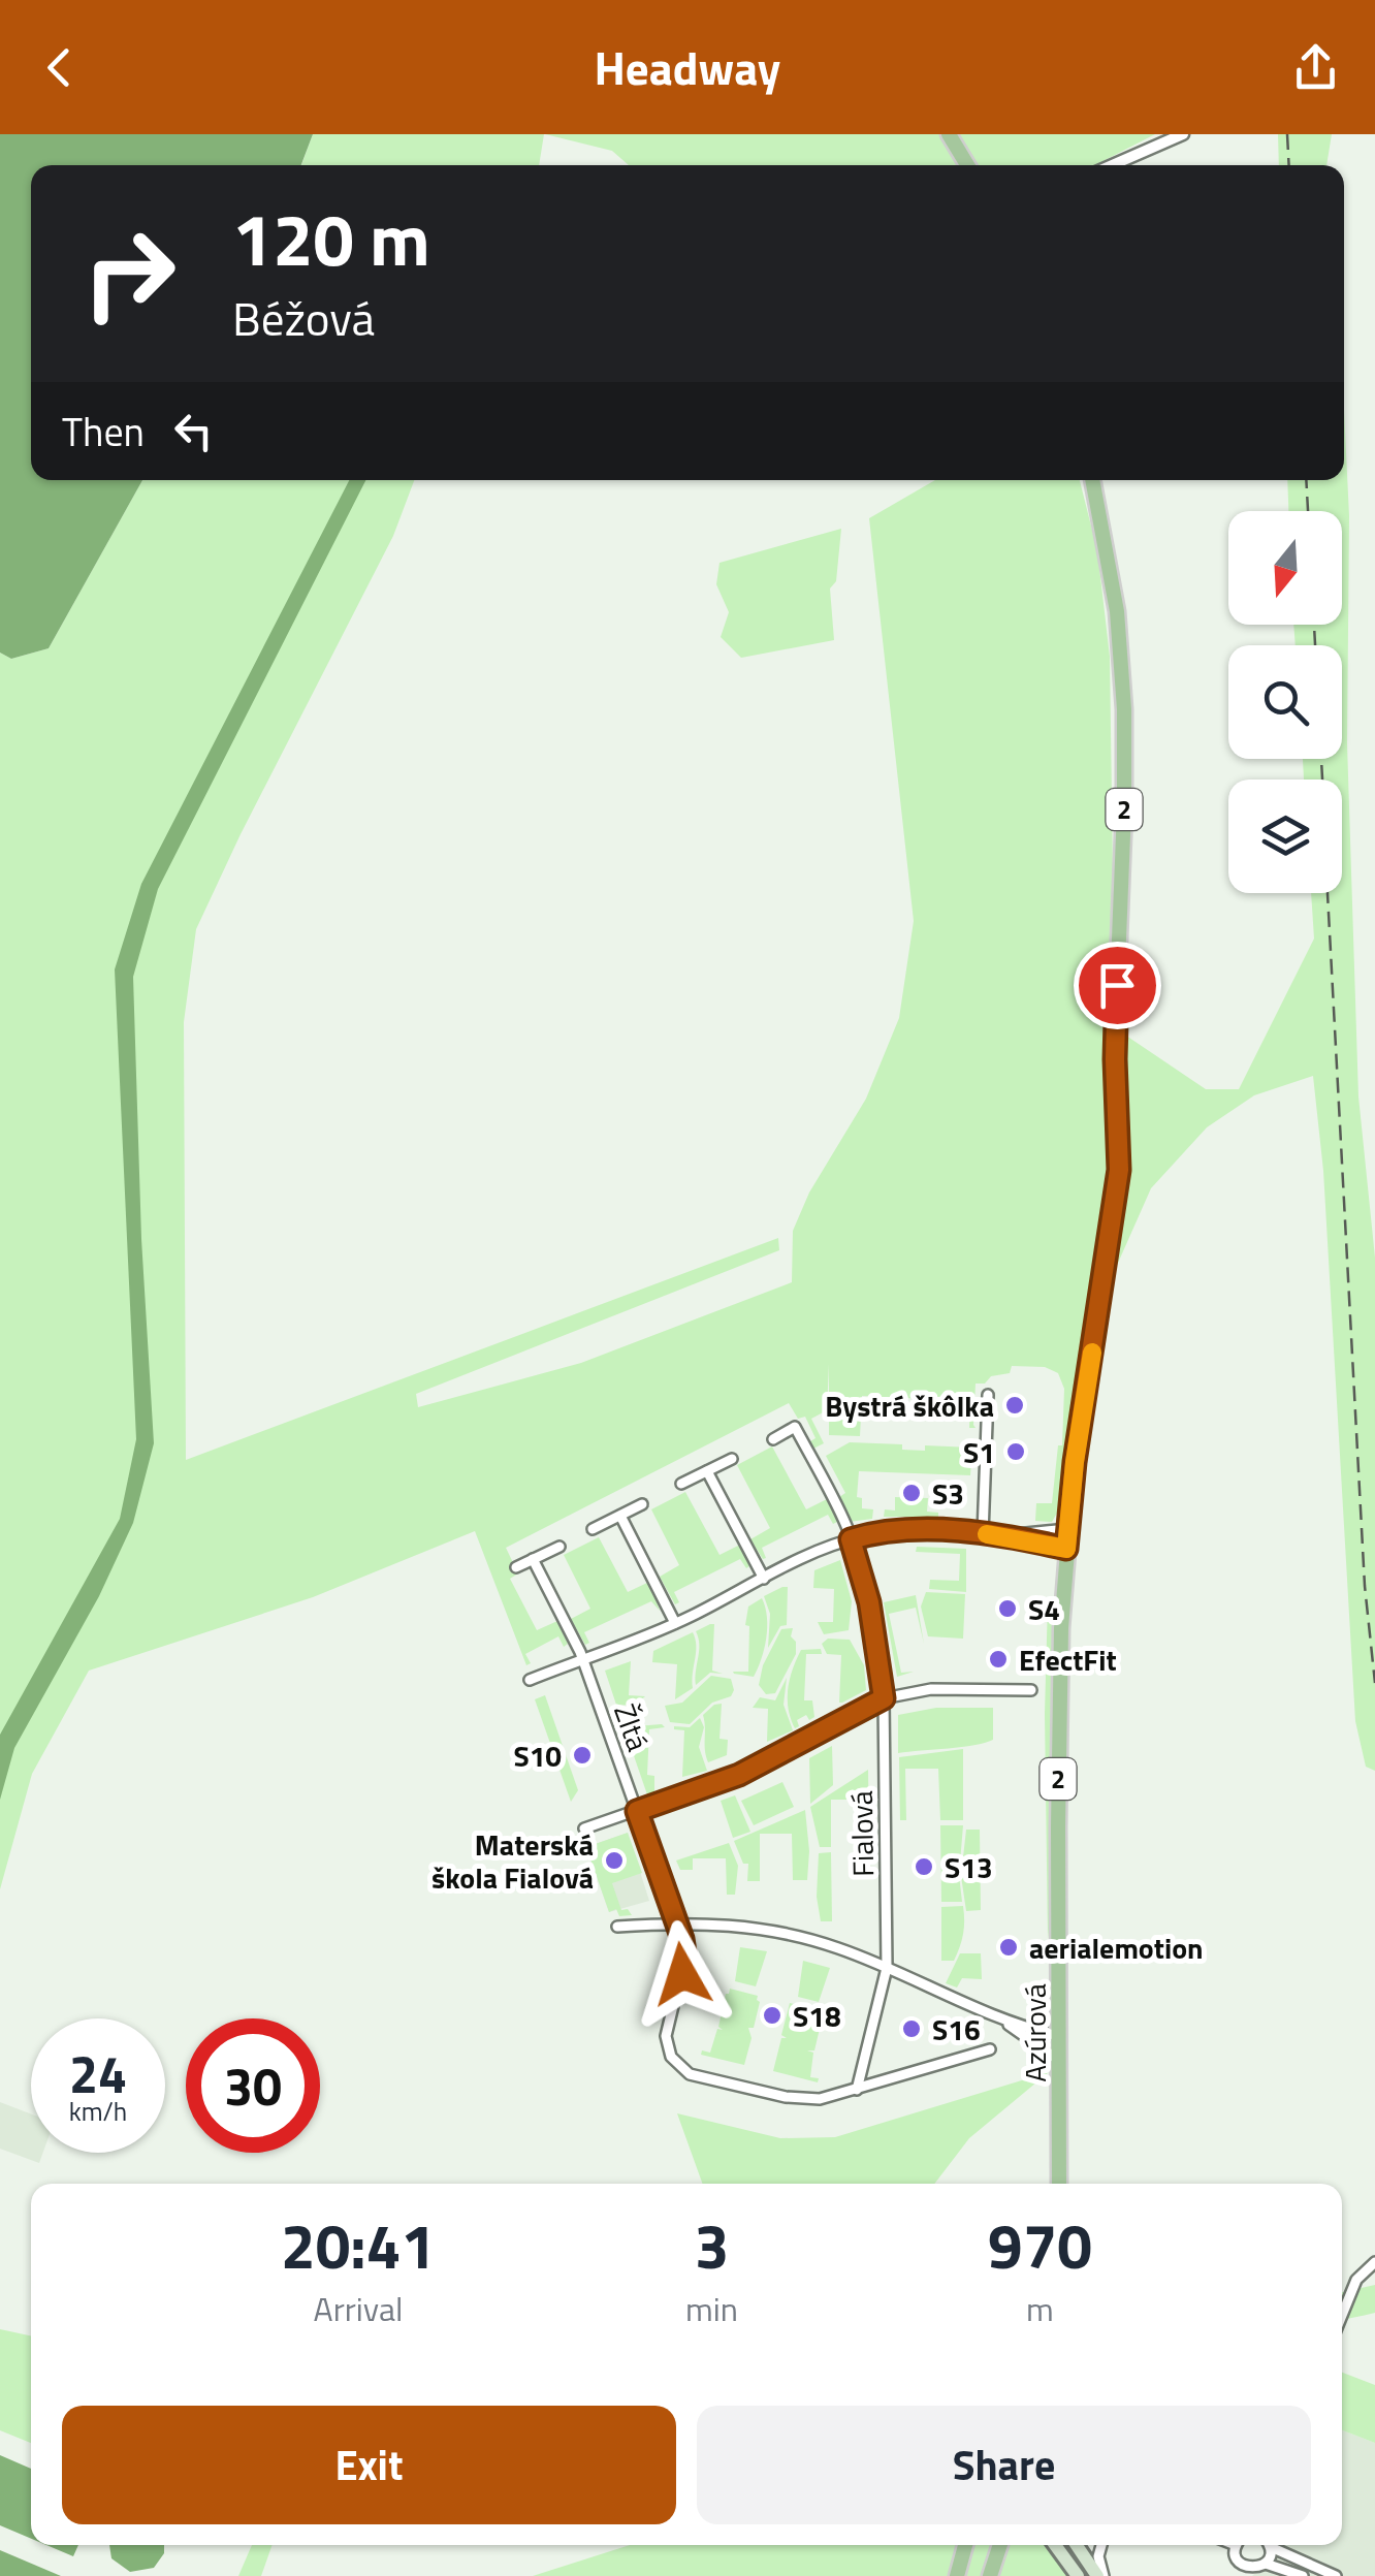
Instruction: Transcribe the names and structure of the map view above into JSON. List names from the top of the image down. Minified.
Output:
{"streets":{"main road":["2","Azúrová"],"street":["Žltá","Fialová"]},"places":["Bystrá škôlka","S1","S3","S4","EfectFit","S10","Materská škola Fialová","S13","aerialemotion","S18","S16"],"north":"bottom","page":{"header":"Headway","turn":["120 m","Béžová"],"then":"Then","speed":"24 km/h","limit":"30","eta":["20:41","Arrival","3","min","970","m"],"buttons":["Exit","Share"]}}
